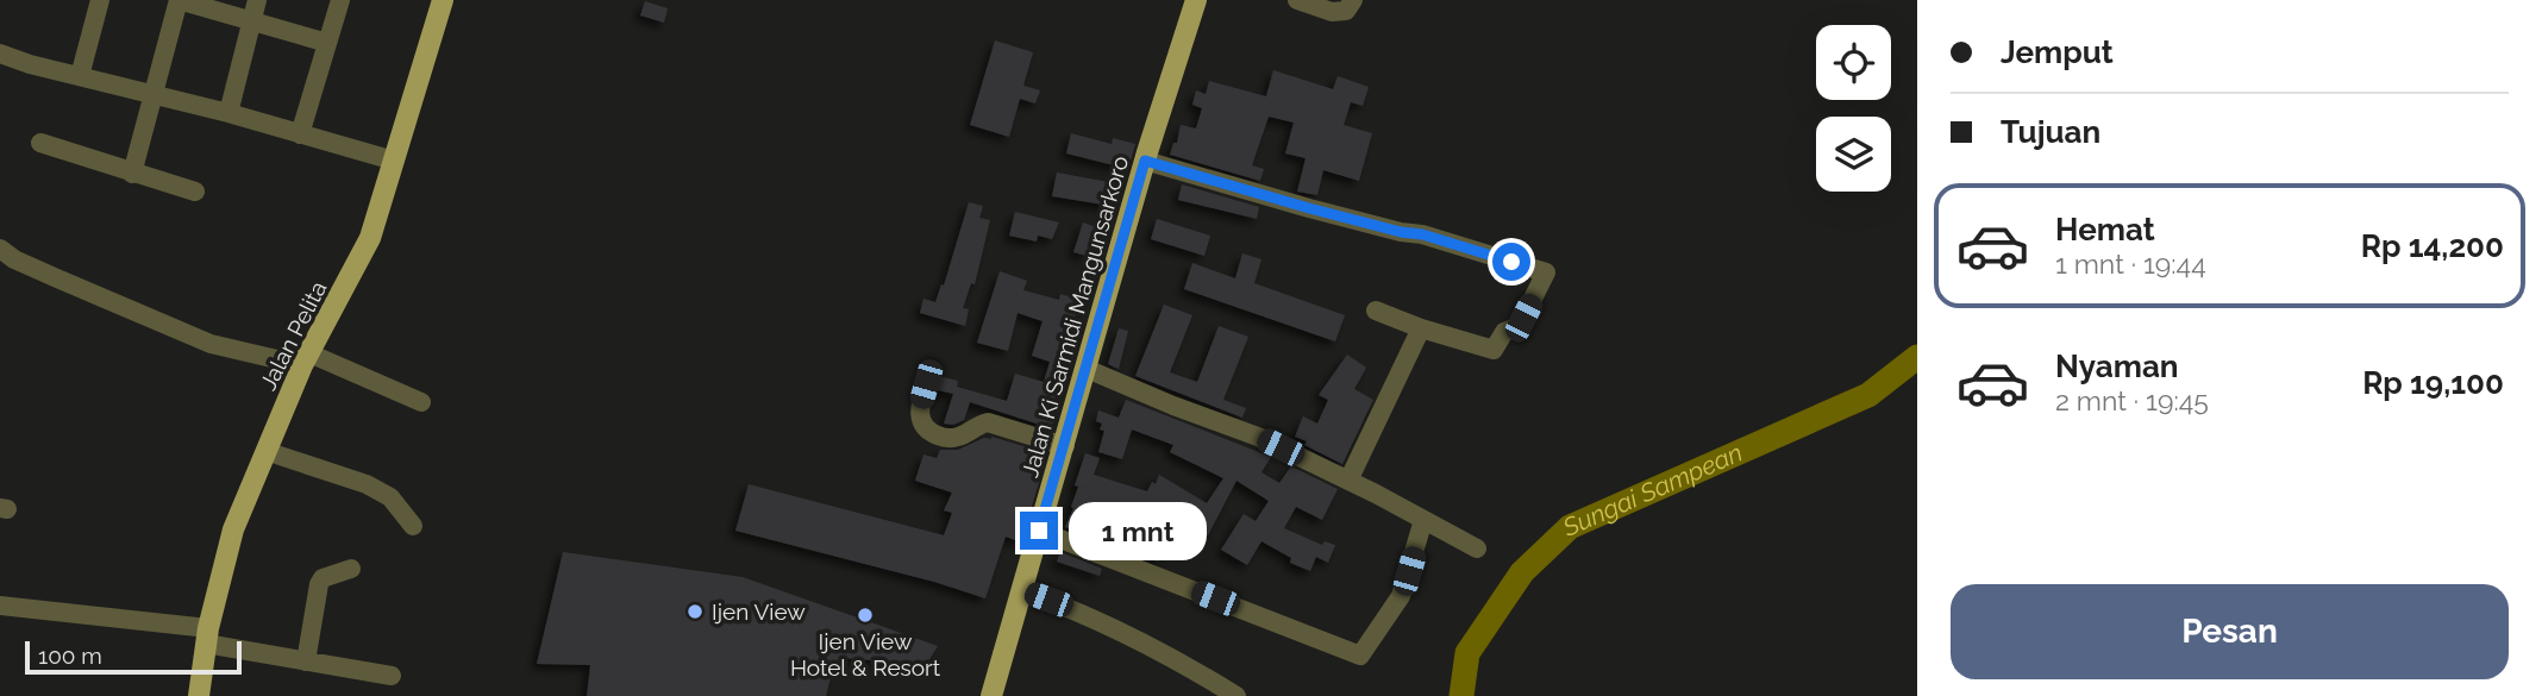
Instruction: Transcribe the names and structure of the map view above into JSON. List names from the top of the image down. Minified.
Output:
{"streets":{"main road":["Jalan Ki Sarmidi Mangunsarkoro","Jalan Pelita"]},"water":["Sungai Sampean"],"places":["Ijen View","Ijen View Hotel & Resort"],"scale_bar":"100 m","page":{"banner":["Jemput","Tujuan"],"list":[{"name":"Hemat","note":"1 mnt · 19:44","value":"Rp 14,200"},{"name":"Nyaman","note":"2 mnt · 19:45","value":"Rp 19,100"}],"bubble":"1 mnt","buttons":"Pesan","scale":"100 m"}}
